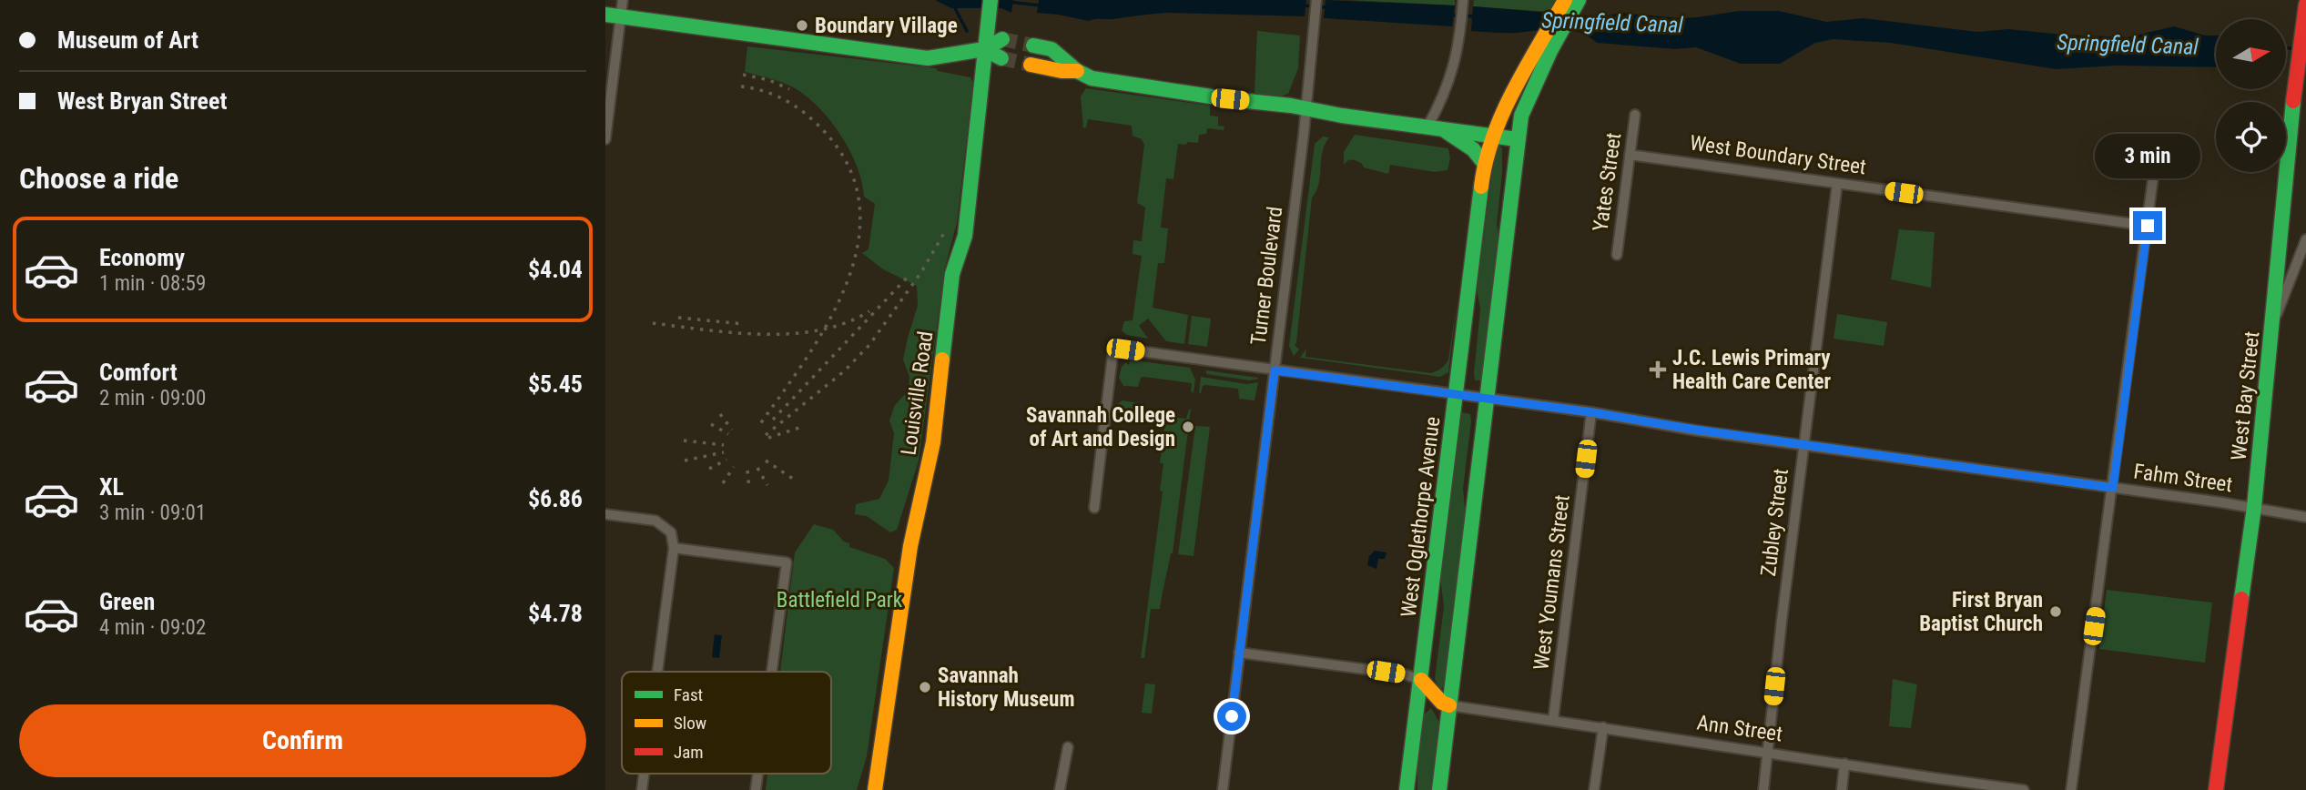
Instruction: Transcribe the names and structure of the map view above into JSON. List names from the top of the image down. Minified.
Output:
{"streets":{"main road":["Louisville Road","West Bay Street","West Oglethorpe Avenue"],"street":["West Boundary Street","Yates Street","Turner Boulevard","Fahm Street","Zubley Street","West Youmans Street","Ann Street"]},"crossings":[["West Boundary Street","Yates Street"],["West Boundary Street","Zubley Street"],["Turner Boulevard","Fahm Street"],["West Bay Street","Fahm Street"],["Fahm Street","West Oglethorpe Avenue"],["Fahm Street","Zubley Street"],["Fahm Street","West Youmans Street"],["Zubley Street","Ann Street"],["West Youmans Street","Ann Street"]],"water":["Springfield Canal"],"parks":["Battlefield Park"],"places":{"other":["Boundary Village","Savannah College of Art and Design","First Bryan Baptist Church","Savannah History Museum"],"health":["J.C. Lewis Primary Health Care Center"]},"legend":["Fast","Slow","Jam"],"north":"right","page":{"banner":["Museum of Art","West Bryan Street"],"bubble":"3 min","heading":"Choose a ride","list":[{"name":"Economy","note":"1 min · 08:59","value":"$4.04"},{"name":"Comfort","note":"2 min · 09:00","value":"$5.45"},{"name":"XL","note":"3 min · 09:01","value":"$6.86"},{"name":"Green","note":"4 min · 09:02","value":"$4.78"}],"buttons":"Confirm"}}
